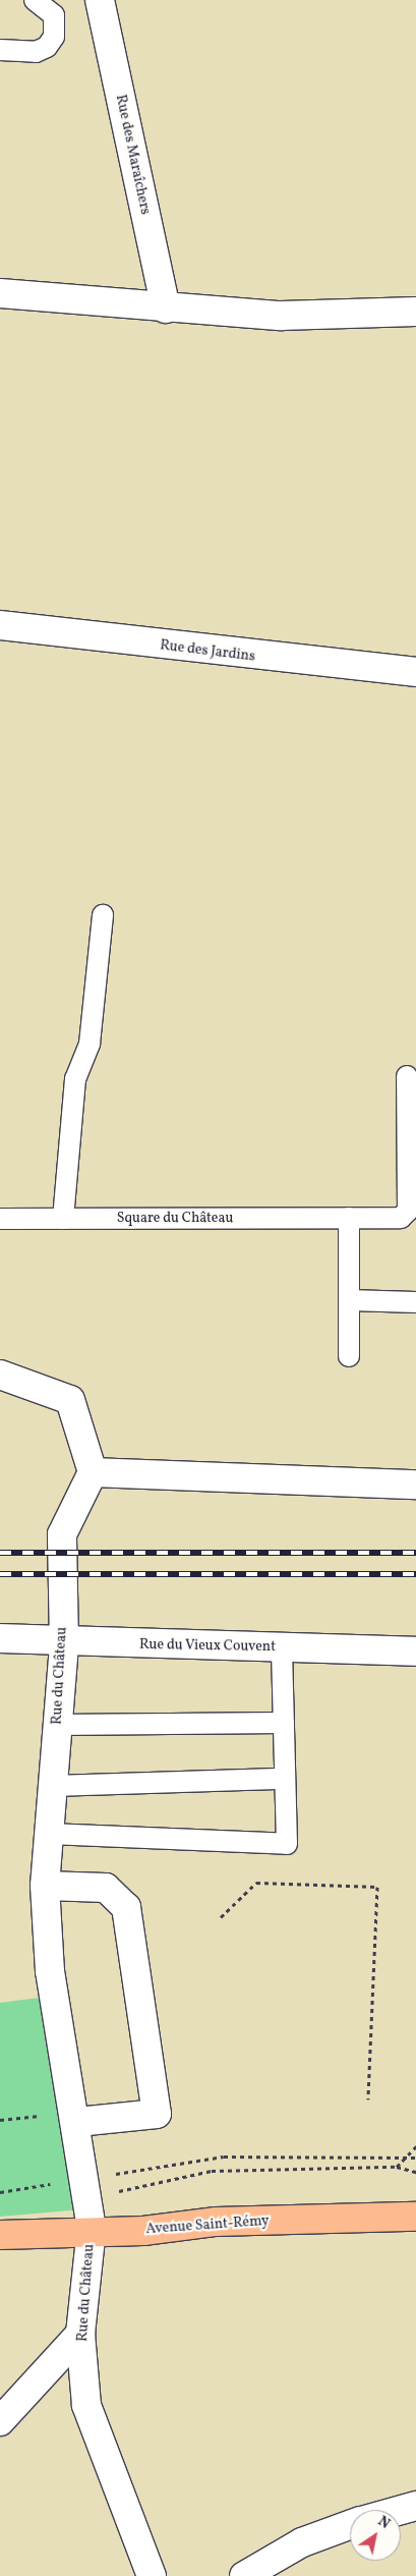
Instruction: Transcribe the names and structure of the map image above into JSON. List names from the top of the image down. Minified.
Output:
{"streets":{"main road":["Avenue Saint-Rémy"],"street":["Rue des Maraîchers","Rue des Jardins","Rue du Vieux Couvent","Rue du Château"],"lane":["Square du Château"]},"crossings":[["Rue du Vieux Couvent","Rue du Château"],["Rue du Château","Avenue Saint-Rémy"]],"north":"top right"}
